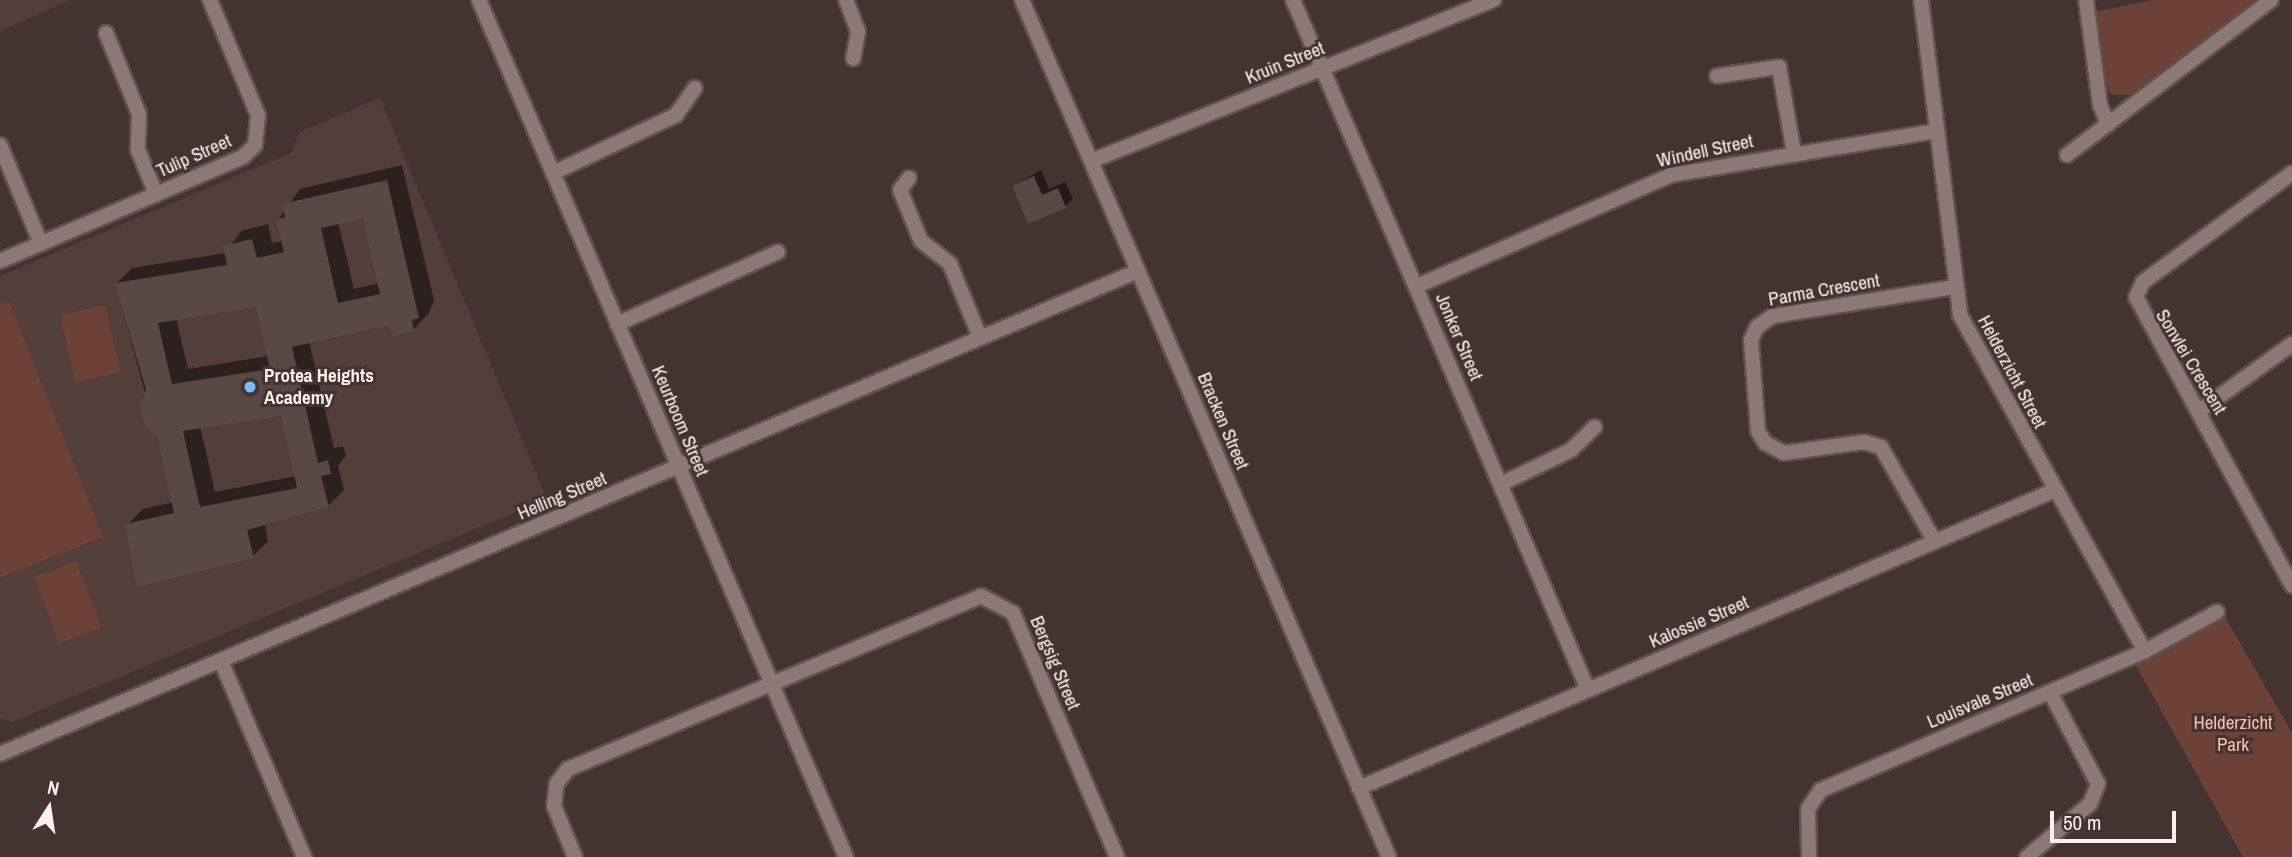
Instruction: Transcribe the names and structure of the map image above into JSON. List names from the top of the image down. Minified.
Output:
{"streets":{"street":["Kruin Street","Windell Street","Tulip Street","Parma Crescent","Jonker Street","Sonvlei Crescent","Helderzicht Street","Keurboom Street","Bracken Street","Helling Street","Kalossie Street","Bergsig Street","Louisvale Street"]},"crossings":[["Kruin Street","Jonker Street"],["Kruin Street","Bracken Street"],["Windell Street","Jonker Street"],["Windell Street","Helderzicht Street"],["Parma Crescent","Helderzicht Street"],["Parma Crescent","Kalossie Street"],["Jonker Street","Kalossie Street"],["Helderzicht Street","Kalossie Street"],["Helderzicht Street","Louisvale Street"],["Keurboom Street","Helling Street"],["Keurboom Street","Bergsig Street"],["Bracken Street","Helling Street"],["Bracken Street","Kalossie Street"]],"parks":["Helderzicht Park"],"places":["Protea Heights Academy"],"scale_bar":"50 m","north":"top"}
